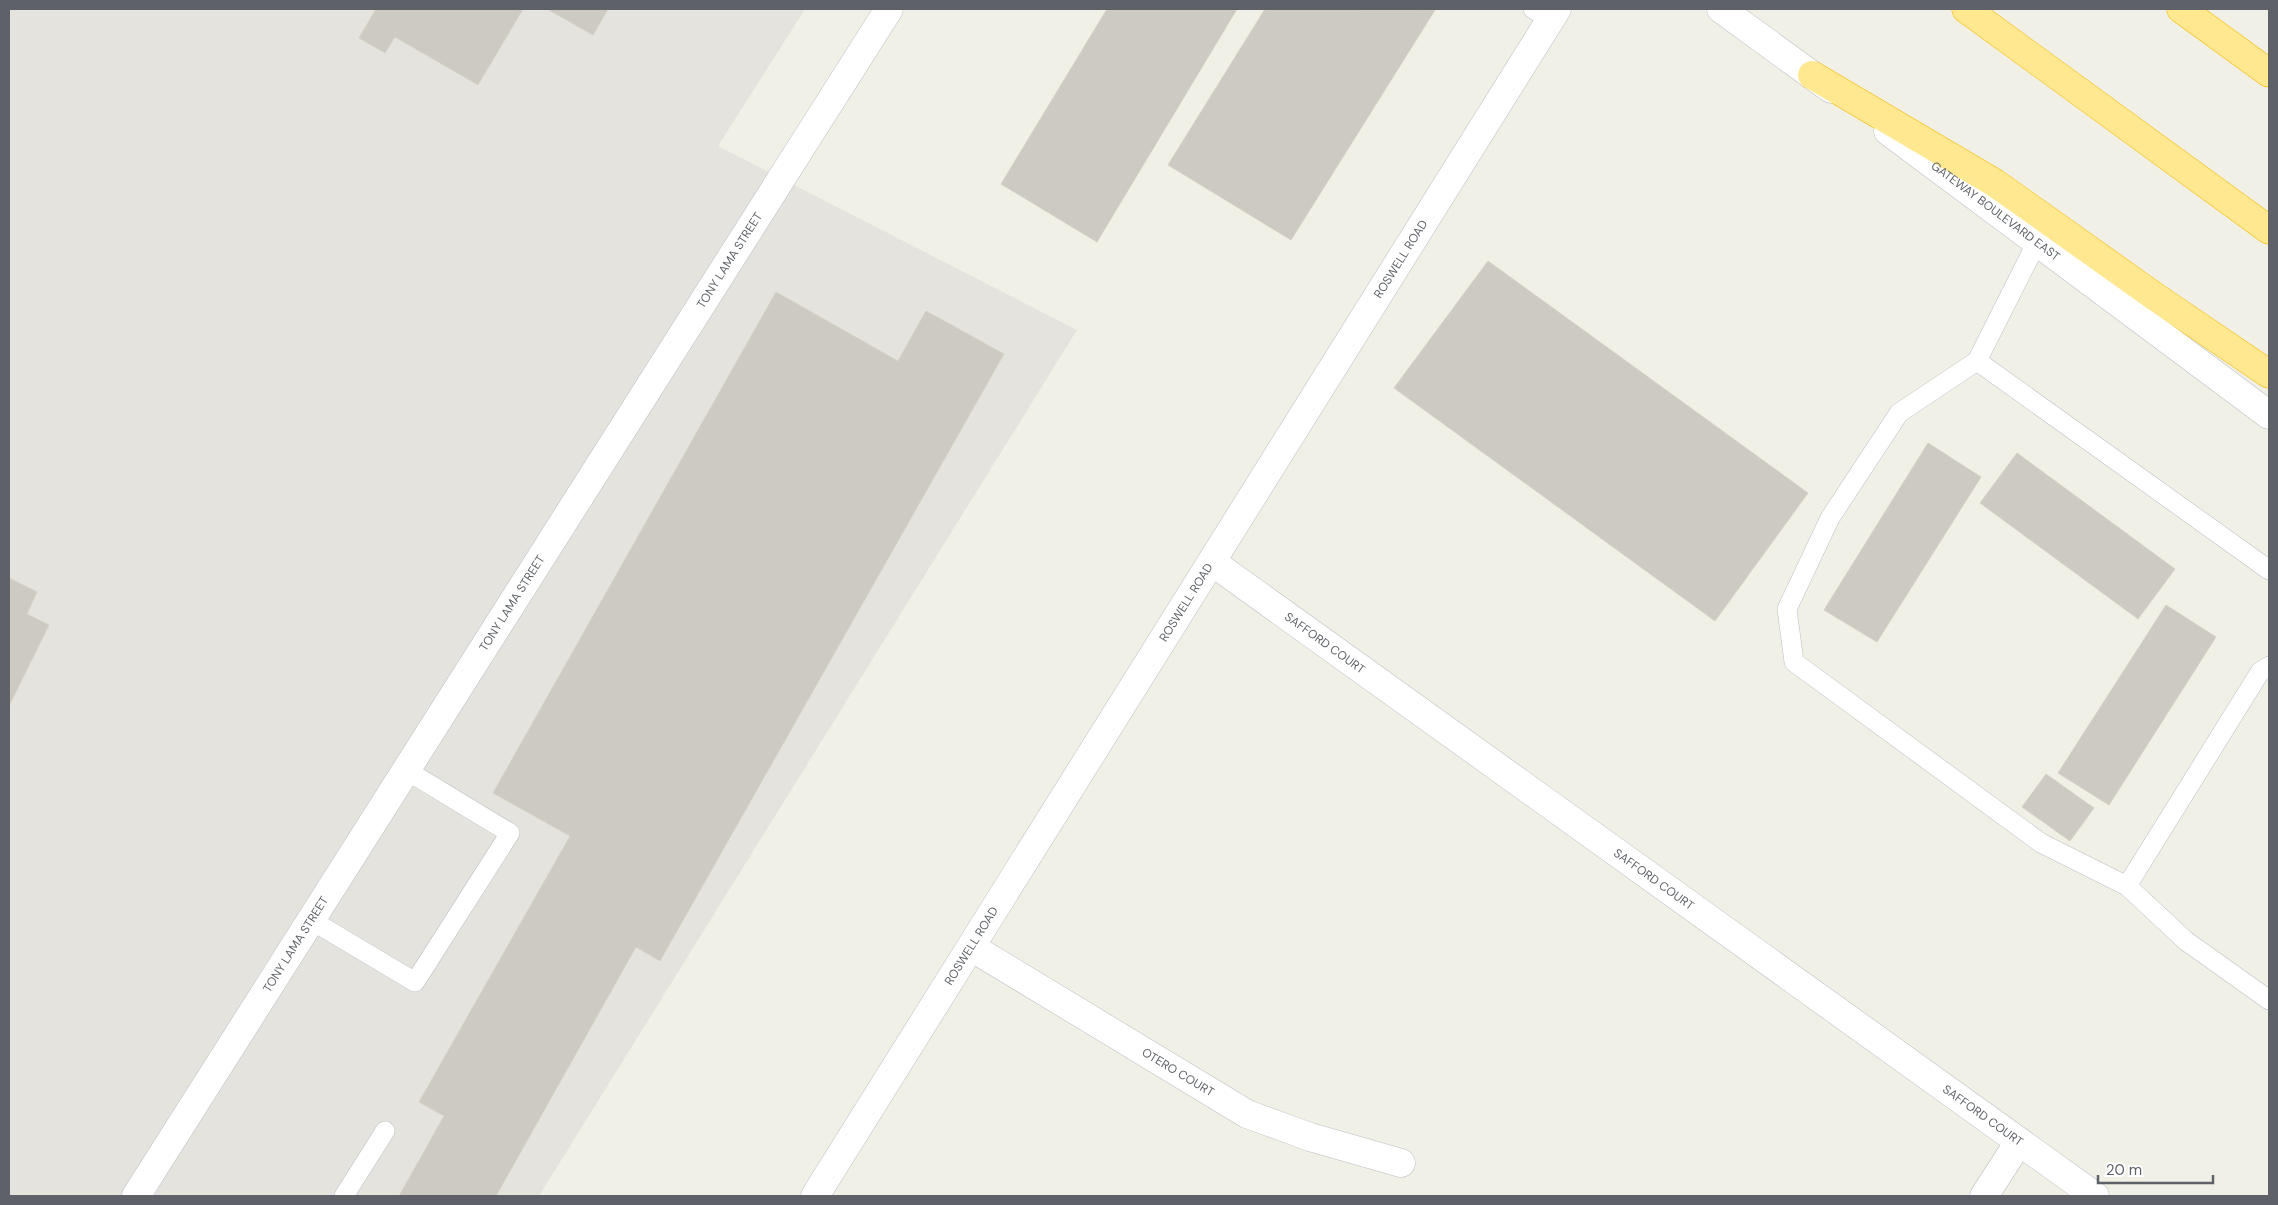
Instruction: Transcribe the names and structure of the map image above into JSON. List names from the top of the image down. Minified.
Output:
{"streets":{"street":["GATEWAY BOULEVARD EAST","ROSWELL ROAD","TONY LAMA STREET","SAFFORD COURT","OTERO COURT"]},"crossings":[["ROSWELL ROAD","SAFFORD COURT"],["ROSWELL ROAD","OTERO COURT"]],"scale_bar":"20 m"}
